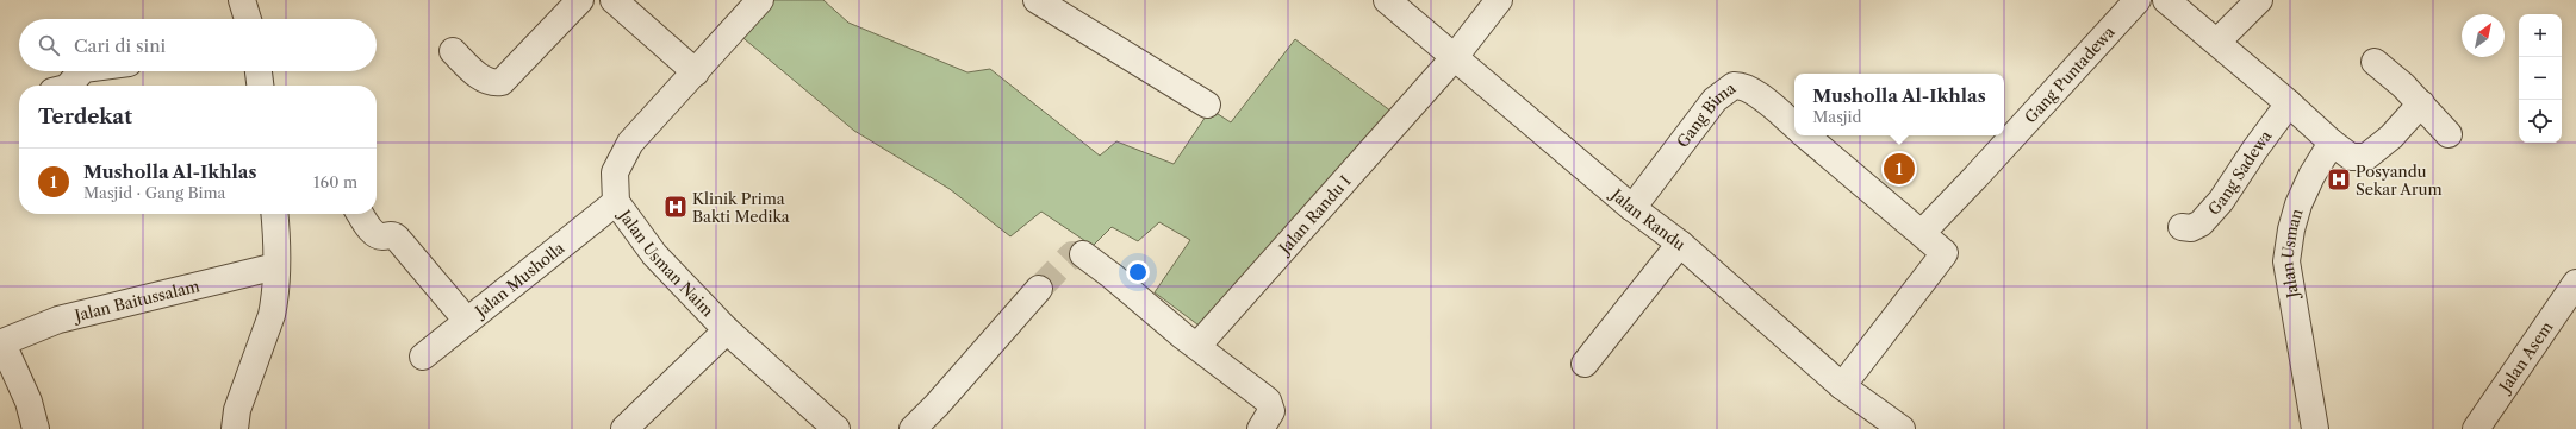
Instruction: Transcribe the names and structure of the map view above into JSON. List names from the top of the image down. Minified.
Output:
{"streets":{"street":["Gang Puntadewa","Gang Bima","Gang Sadewa","Jalan Randu I","Jalan Randu","Jalan Usman","Jalan Usman Naim","Jalan Musholla","Jalan Baitussalam","Jalan Asem"]},"crossings":[["Gang Bima","Jalan Randu"],["Jalan Randu I","Jalan Randu"],["Jalan Usman Naim","Jalan Musholla"]],"places":{"hospital":["Posyandu Sekar Arum","Klinik Prima Bakti Medika"]},"north":"top right","page":{"map_buttons":["+","−"],"search":"Cari di sini","popup":["Musholla Al-Ikhlas","Masjid"],"heading":"Terdekat","list":[{"mark":"1","name":"Musholla Al-Ikhlas","note":"Masjid · Gang Bima","value":"160 m"}],"pins":"1"}}
